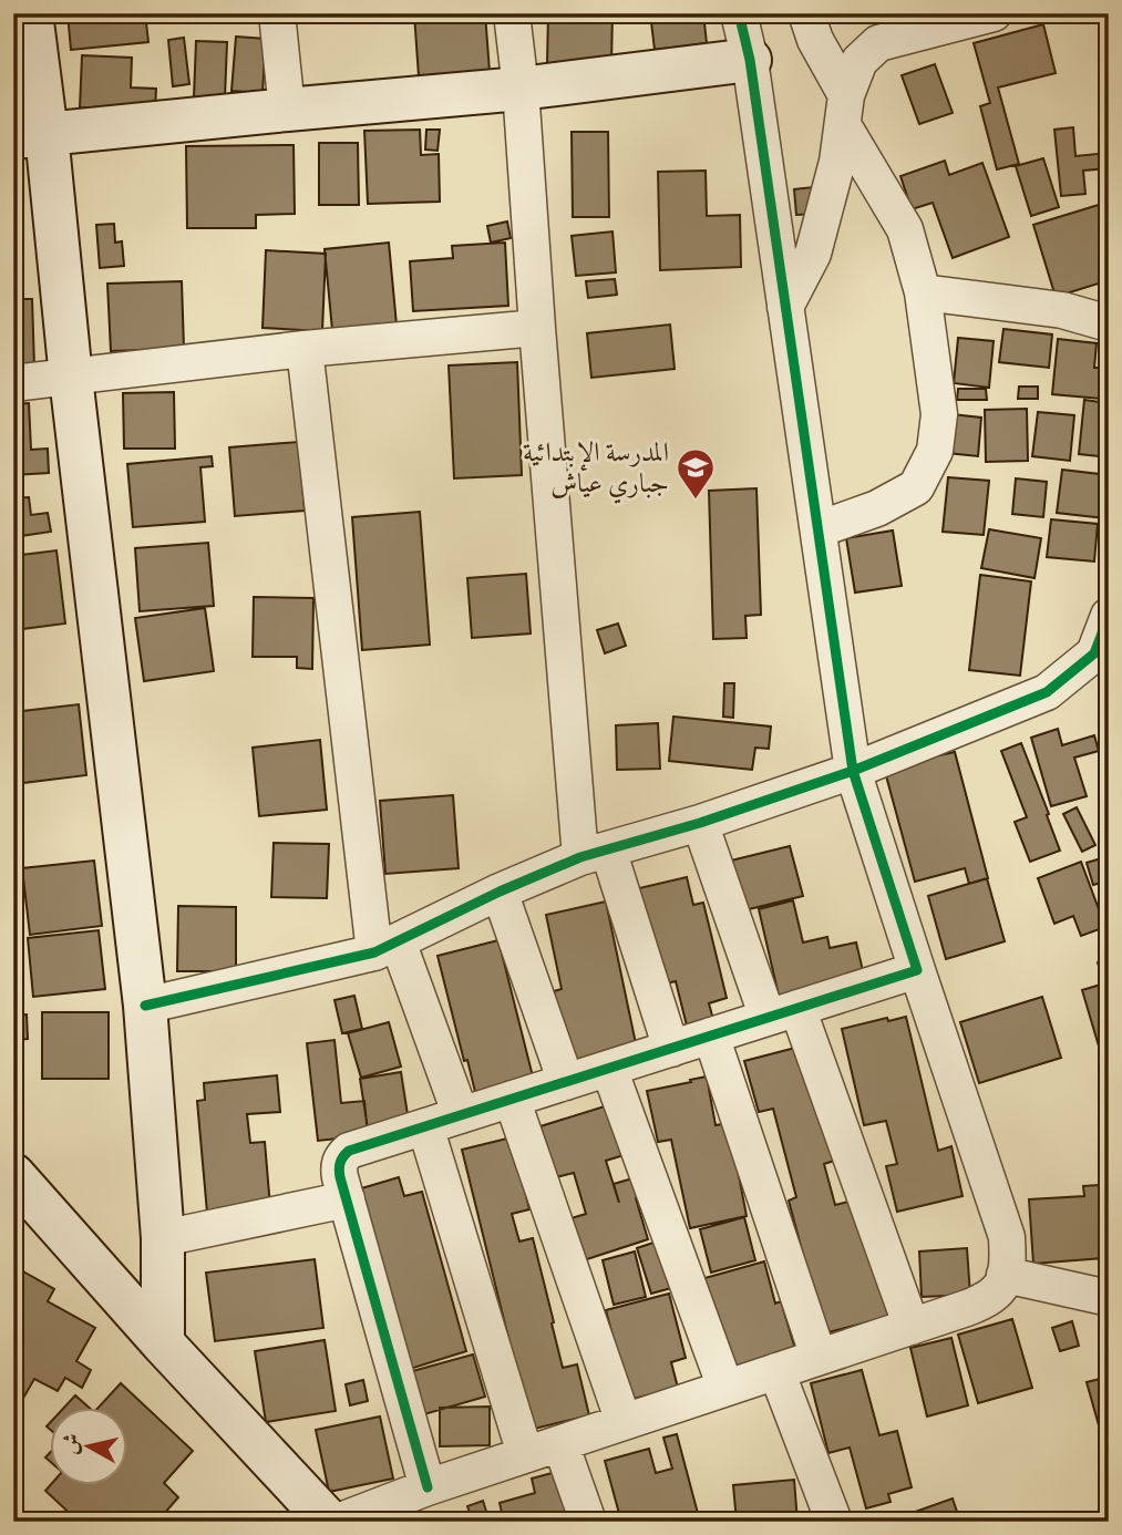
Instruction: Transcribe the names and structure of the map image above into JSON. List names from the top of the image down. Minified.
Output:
{"places":{"school or university":["المدرسة الإبتدائية جباري عياش"]},"north":"left"}
